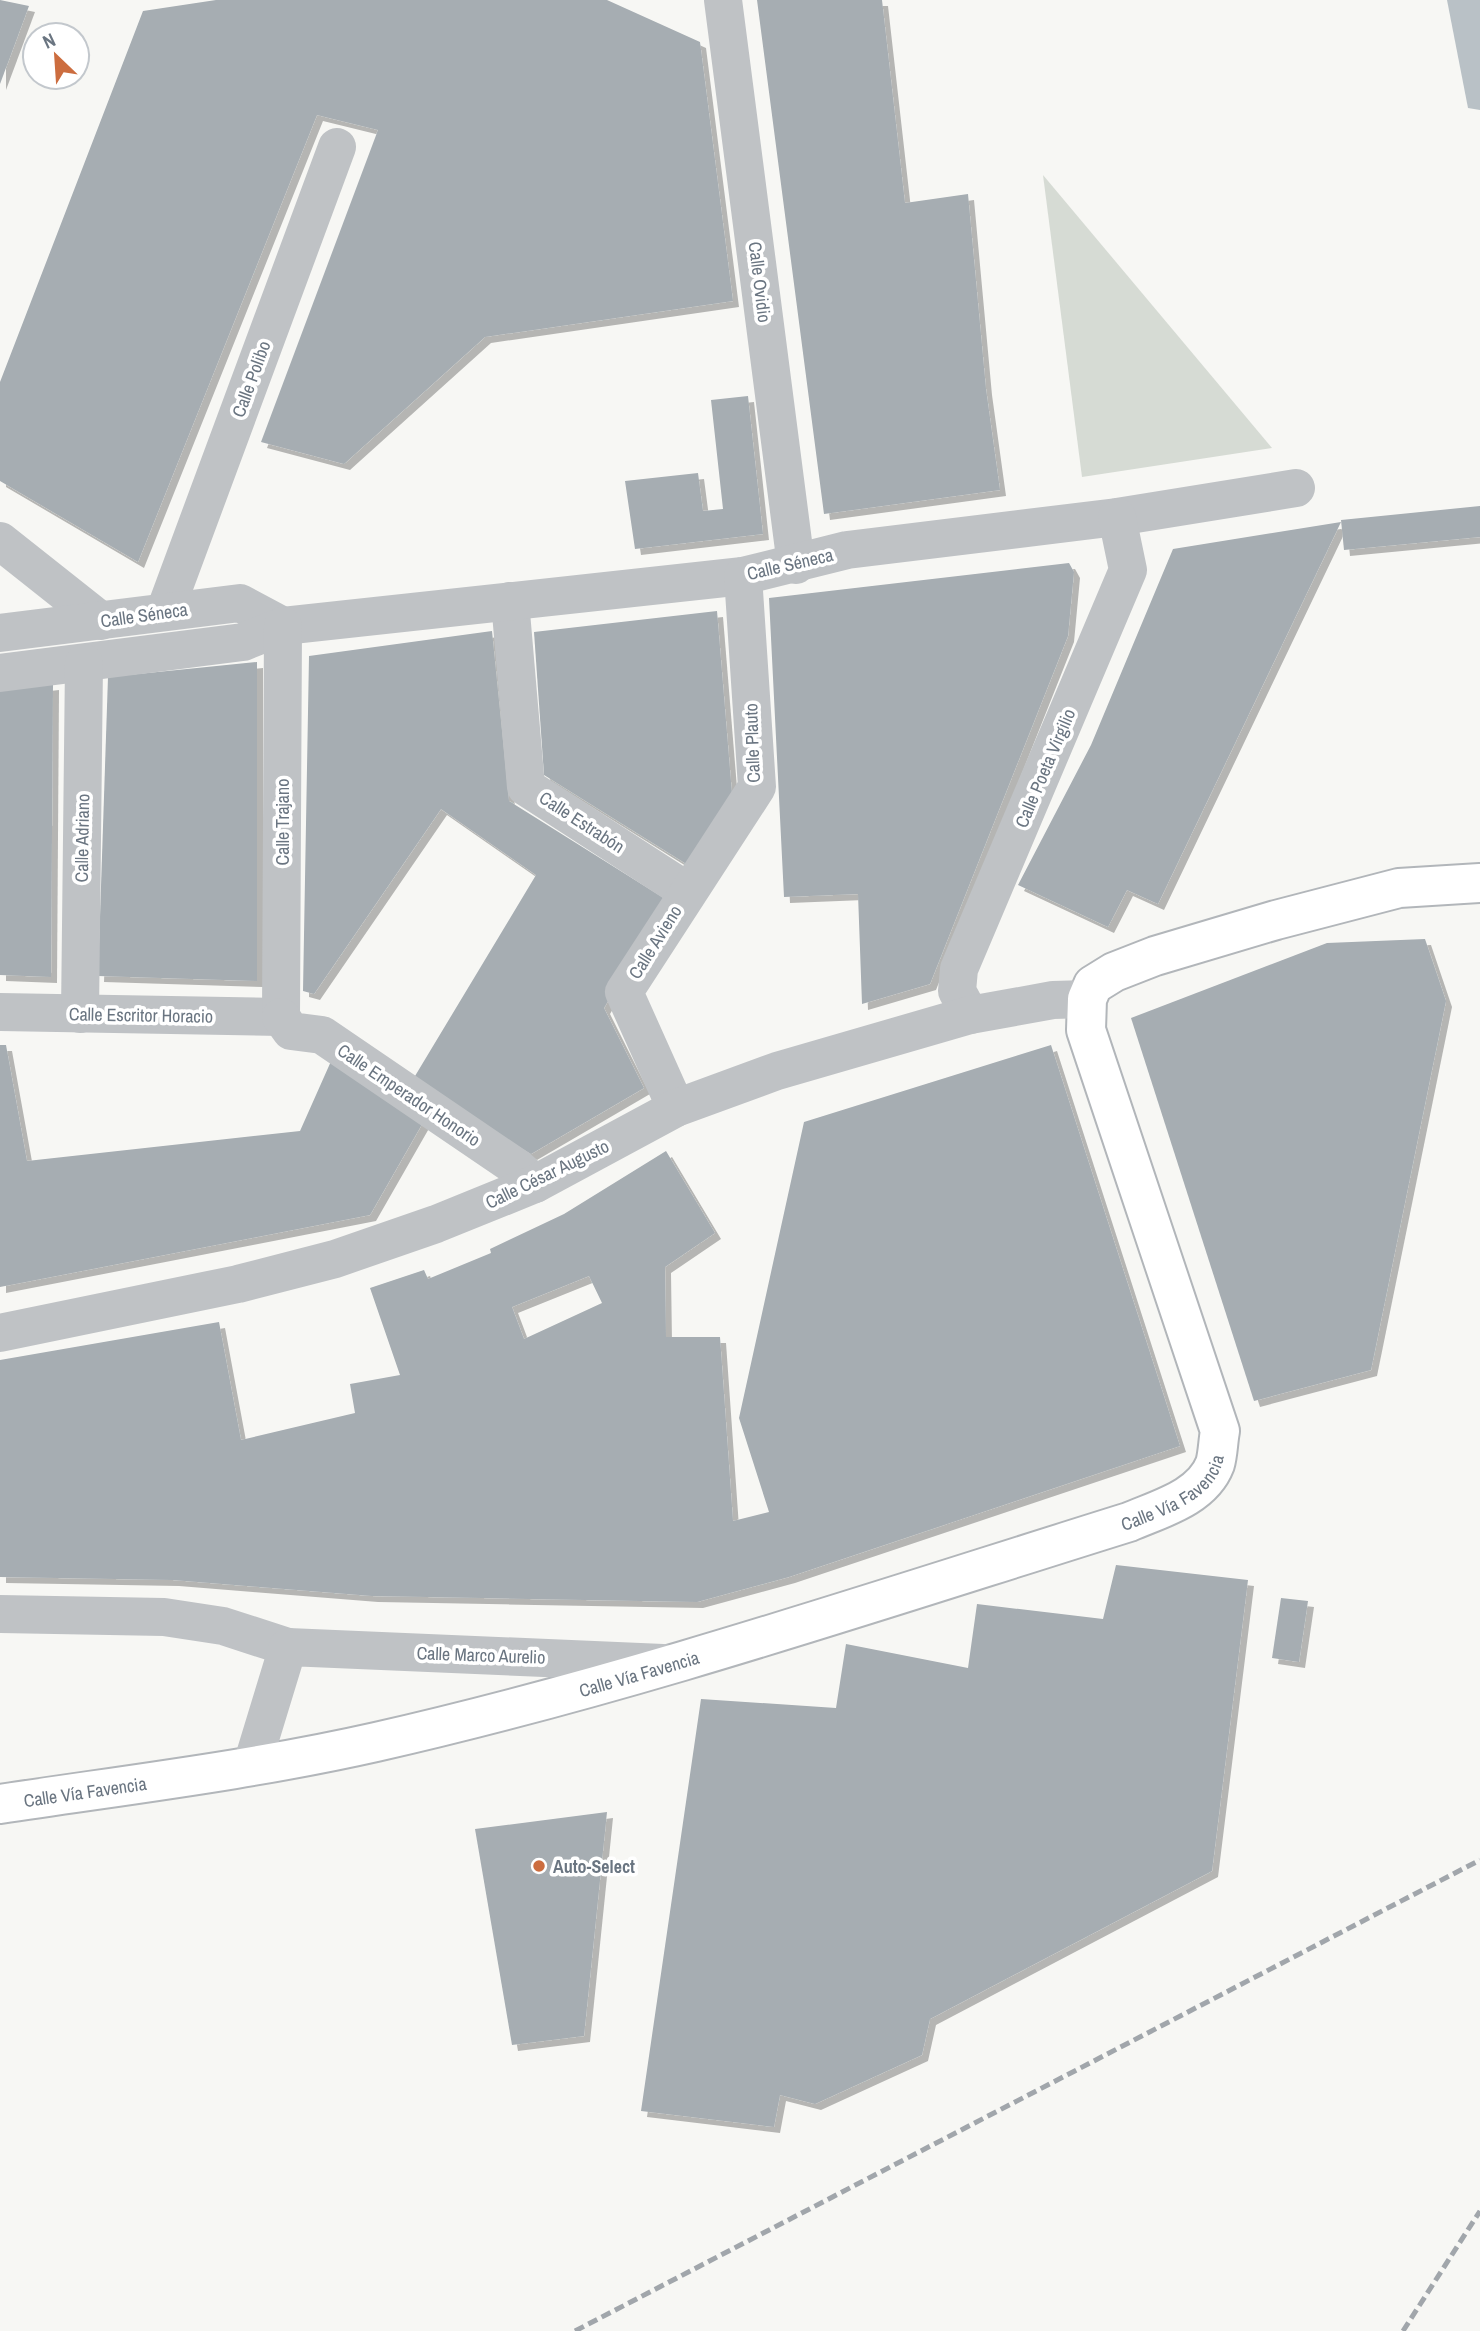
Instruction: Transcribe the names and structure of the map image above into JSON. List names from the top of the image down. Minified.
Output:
{"streets":{"main road":["Calle Vía Favencia"],"street":["Calle Ovidio","Calle Polibo","Calle Séneca","Calle Plauto","Calle Poeta Virgilio","Calle Trajano","Calle Estrabón","Calle Adriano","Calle Avieno","Calle Escritor Horacio","Calle Emperador Honorio","Calle César Augusto","Calle Marco Aurelio"]},"crossings":[["Calle Ovidio","Calle Séneca"],["Calle Polibo","Calle Séneca"],["Calle Séneca","Calle Plauto"],["Calle Séneca","Calle Poeta Virgilio"],["Calle Séneca","Calle Trajano"],["Calle Séneca","Calle Estrabón"],["Calle Séneca","Calle Adriano"],["Calle Plauto","Calle Estrabón"],["Calle Plauto","Calle Avieno"],["Calle Poeta Virgilio","Calle César Augusto"],["Calle Trajano","Calle Escritor Horacio"],["Calle Trajano","Calle Emperador Honorio"],["Calle Estrabón","Calle Avieno"],["Calle Adriano","Calle Escritor Horacio"],["Calle Avieno","Calle César Augusto"],["Calle Escritor Horacio","Calle Emperador Honorio"],["Calle Emperador Honorio","Calle César Augusto"],["Calle César Augusto","Calle Vía Favencia"],["Calle Vía Favencia","Calle Marco Aurelio"]],"places":["Auto-Select"],"north":"top left"}
